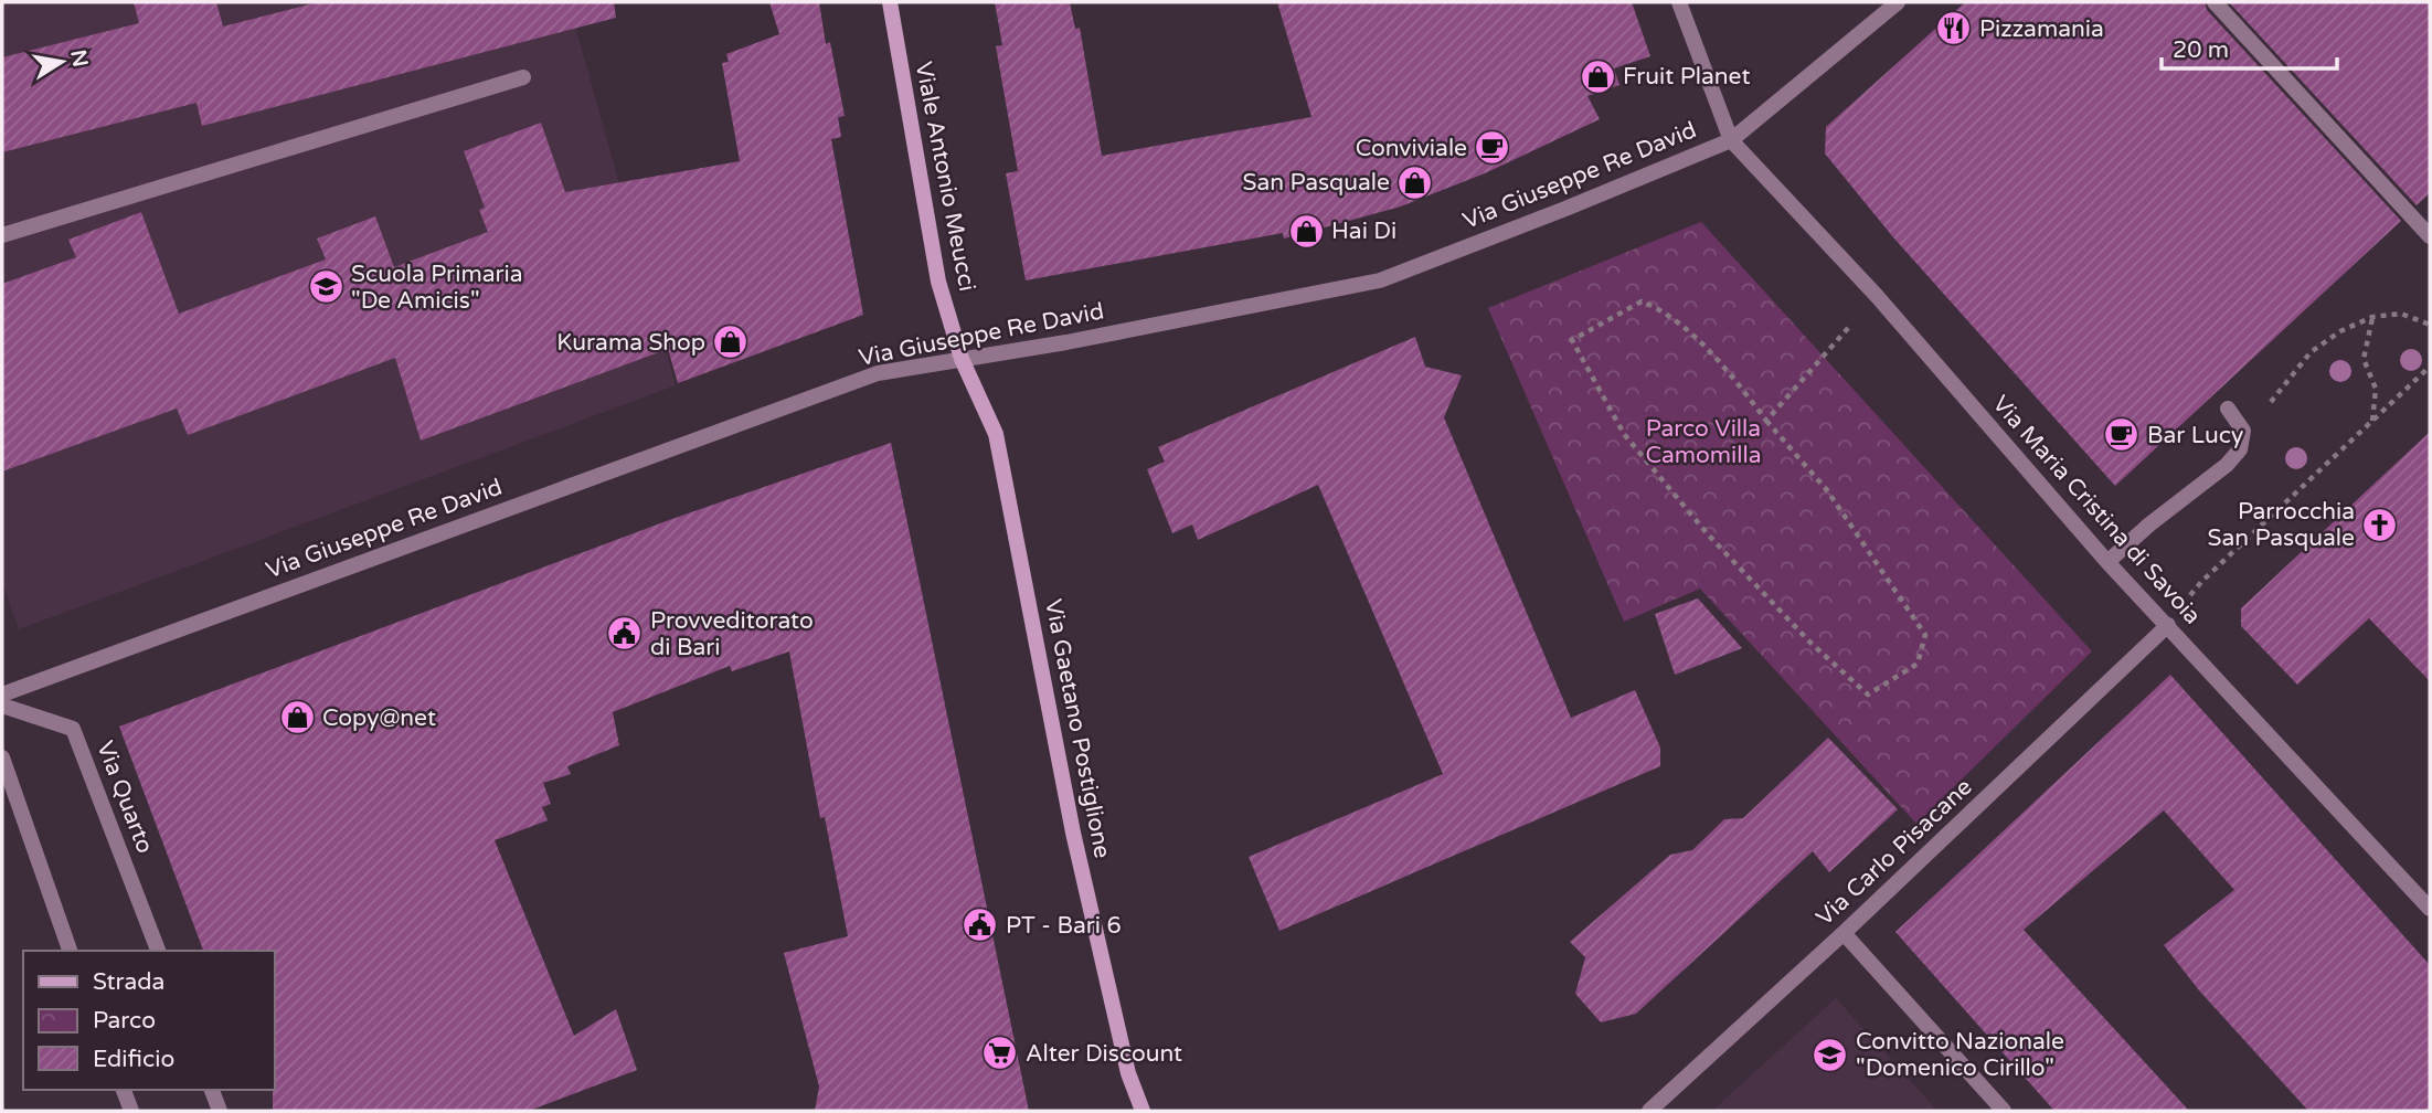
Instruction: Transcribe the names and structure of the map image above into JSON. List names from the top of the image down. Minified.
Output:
{"streets":{"main road":["Viale Antonio Meucci","Via Gaetano Postiglione"],"street":["Via Giuseppe Re David","Via Maria Cristina di Savoia","Via Quarto","Via Carlo Pisacane"]},"crossings":[["Via Giuseppe Re David","Viale Antonio Meucci"],["Via Giuseppe Re David","Via Maria Cristina di Savoia"],["Via Giuseppe Re David","Via Gaetano Postiglione"],["Viale Antonio Meucci","Via Gaetano Postiglione"],["Via Maria Cristina di Savoia","Via Carlo Pisacane"]],"parks":["Parco Villa Camomilla"],"places":{"restaurant":["Pizzamania"],"shop":["Fruit Planet","San Pasquale","Hai Di","Kurama Shop","Copy@net"],"cafe":["Conviviale","Bar Lucy"],"school or university":["Scuola Primaria \"De Amicis\"","Convitto Nazionale \"Domenico Cirillo\""],"church":["Parrocchia San Pasquale"],"public building":["Provveditorato di Bari","PT - Bari 6"],"supermarket":["Alter Discount"]},"legend":["Strada","Parco","Edificio"],"scale_bar":"20 m","north":"right"}
